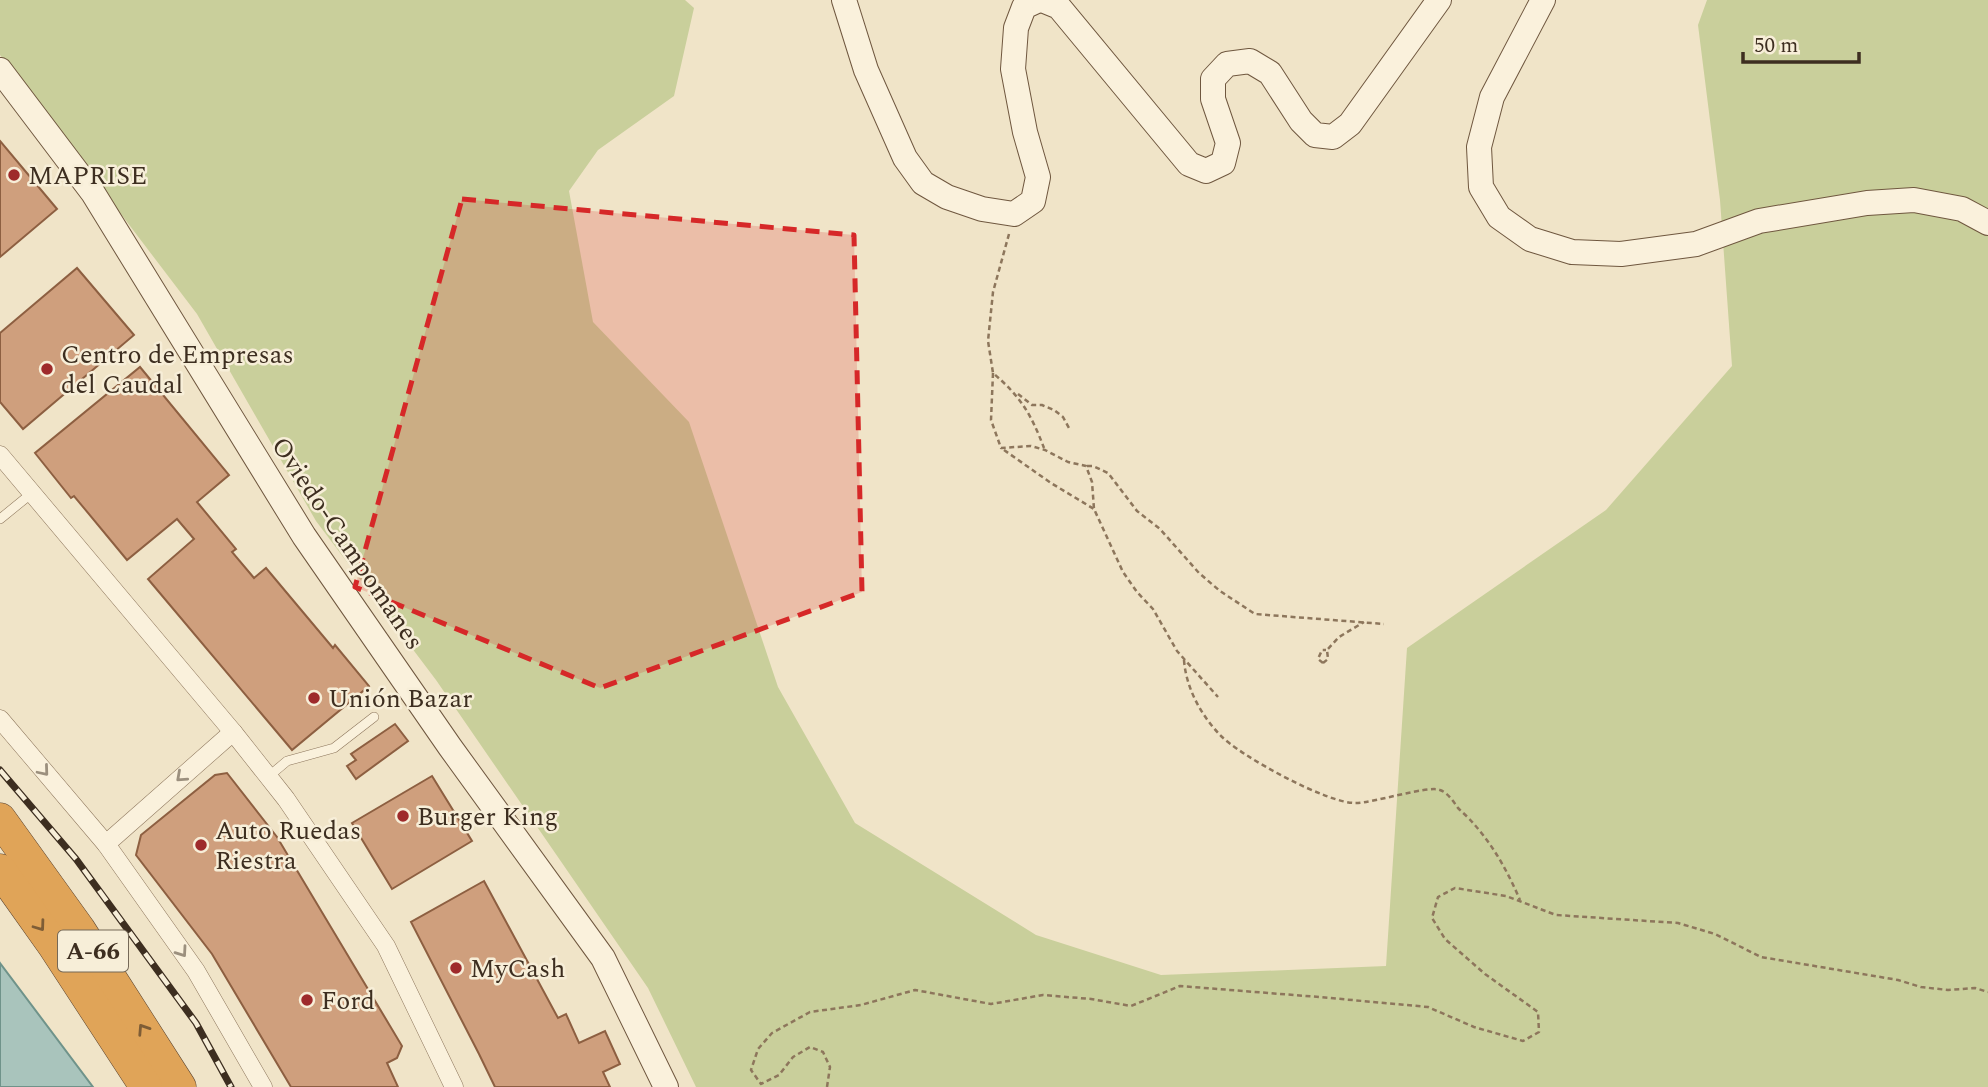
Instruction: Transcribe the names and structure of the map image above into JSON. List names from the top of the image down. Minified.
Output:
{"streets":{"highway":["A-66"],"street":["Oviedo-Campomanes"]},"places":["MAPRISE","Centro de Empresas del Caudal","Unión Bazar","Burger King","Auto Ruedas Riestra","MyCash","Ford"],"scale_bar":"50 m"}
